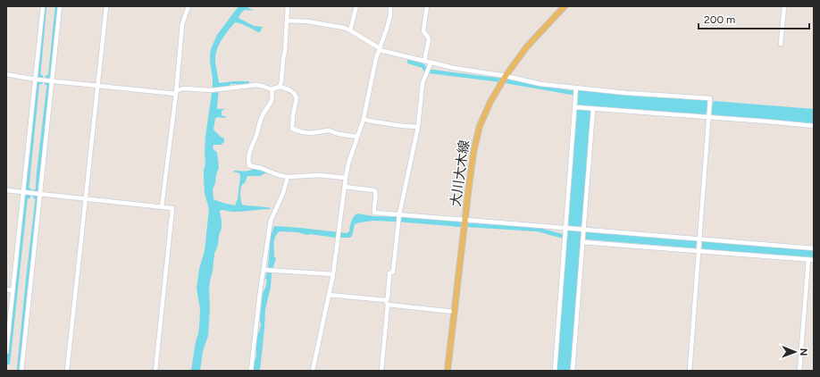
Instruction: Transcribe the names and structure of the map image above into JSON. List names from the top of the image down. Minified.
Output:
{"streets":{"main road":["大川大木線"]},"scale_bar":"200 m","north":"right"}
